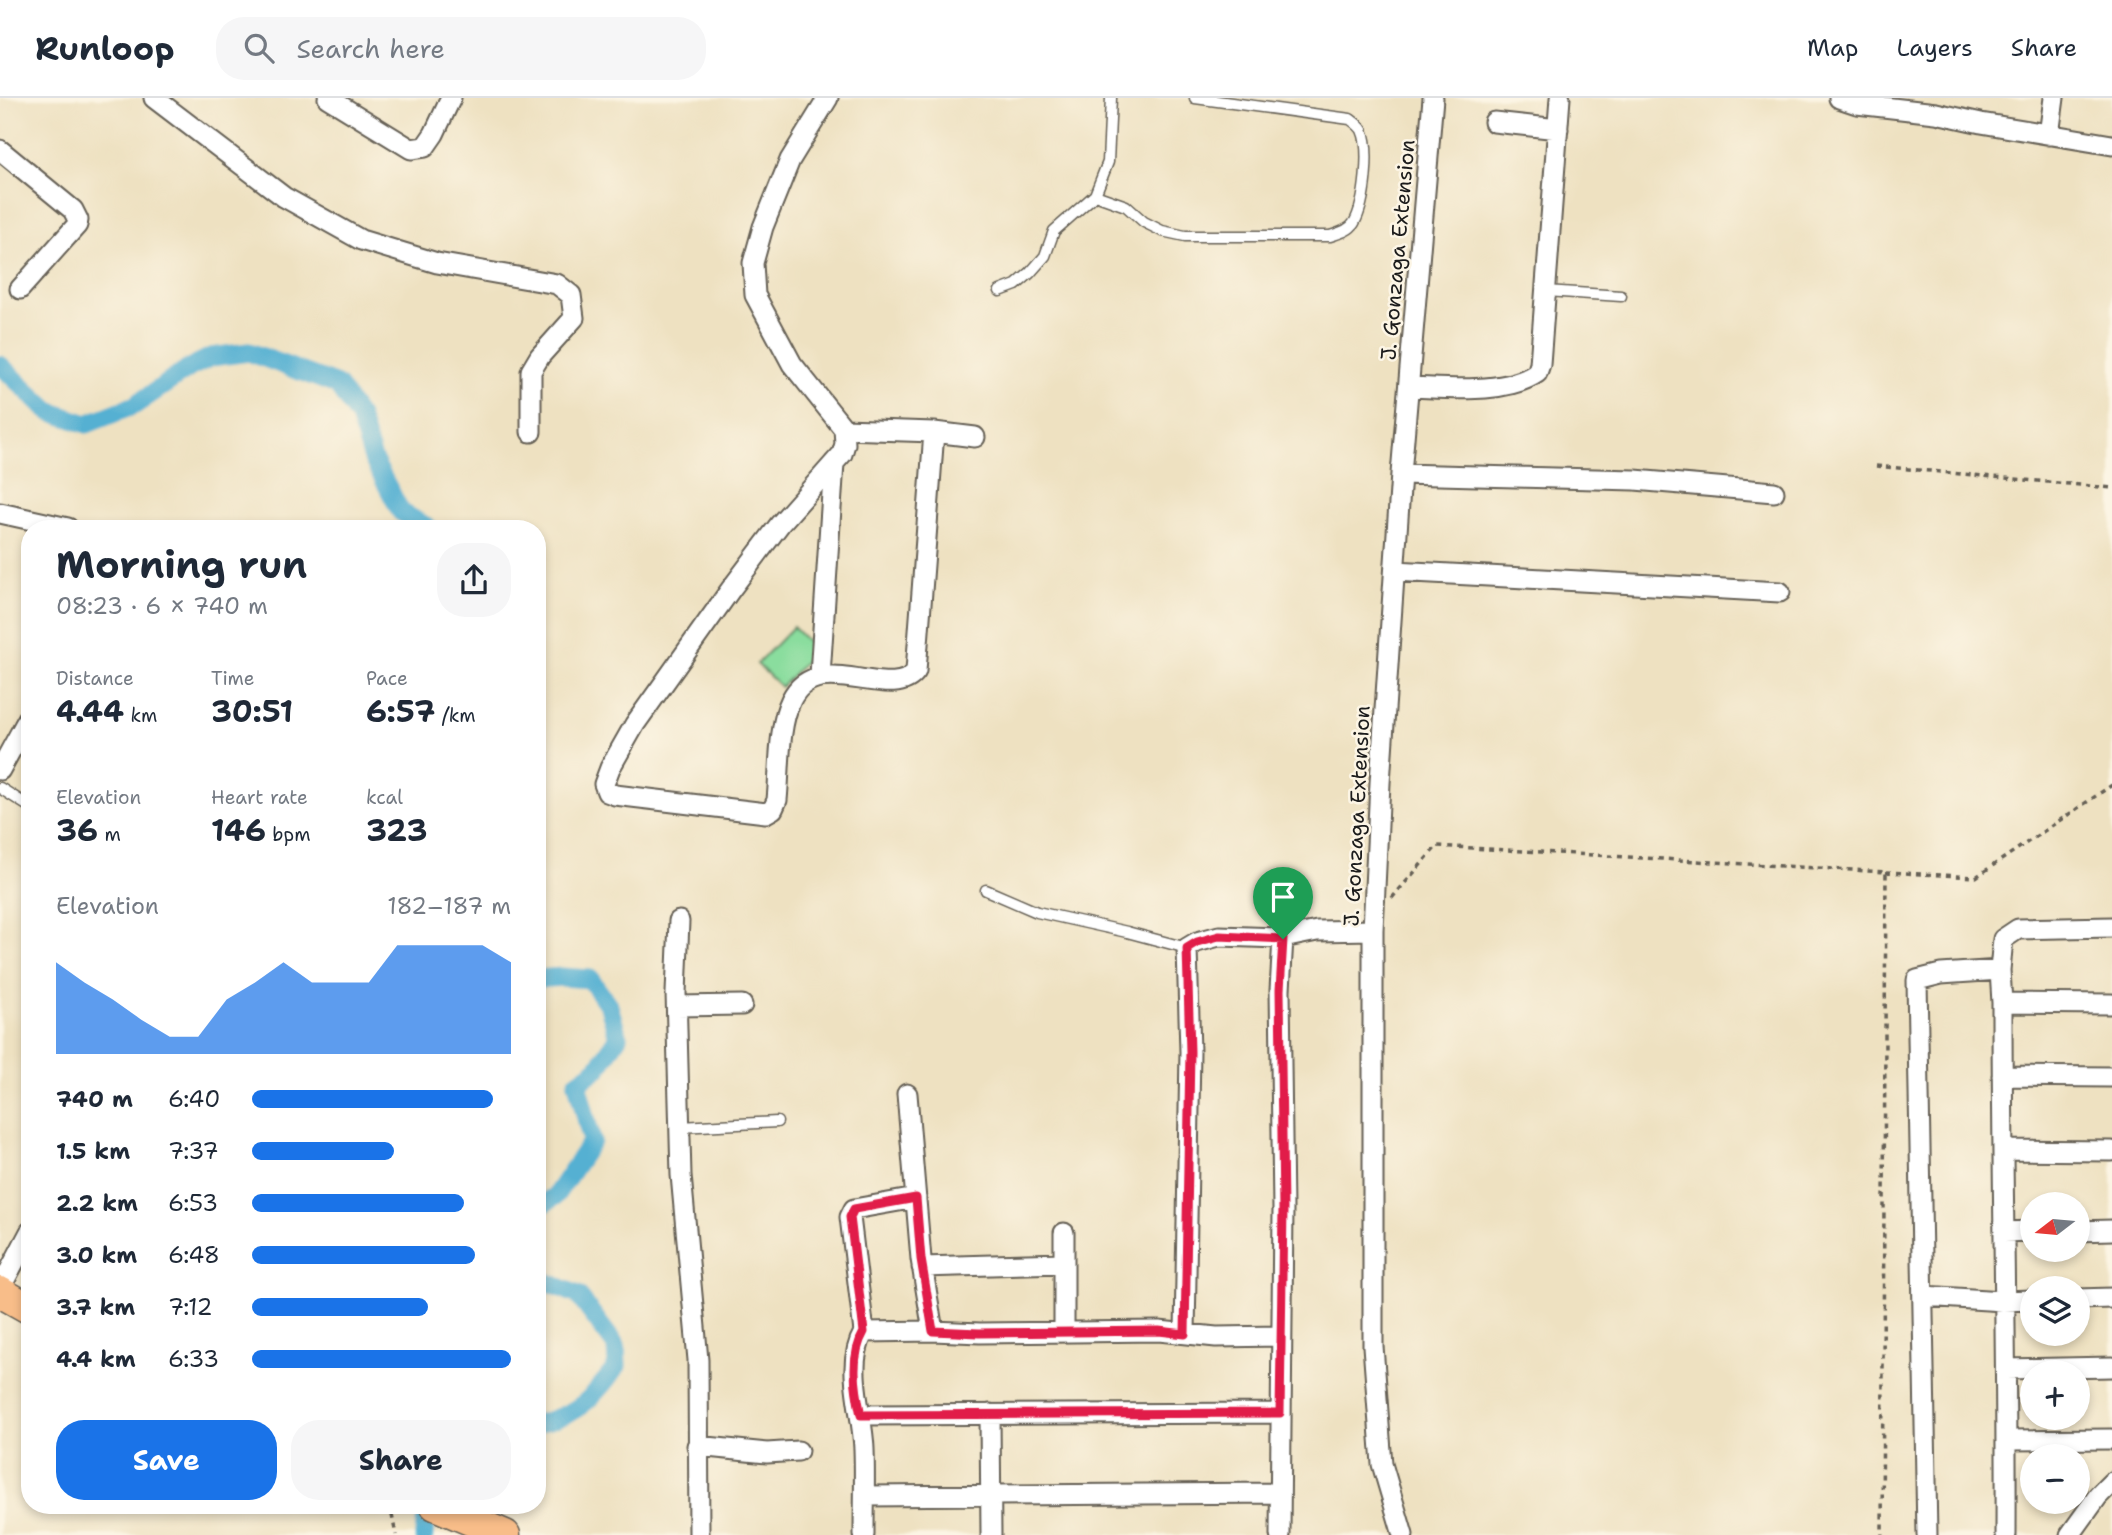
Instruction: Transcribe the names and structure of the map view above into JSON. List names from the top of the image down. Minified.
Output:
{"streets":{"street":["J. Gonzaga Extension"]},"north":"left","page":{"header":"Runloop","search":"Search here","nav":["Map","Layers","Share"],"heading":["Morning run","08:23 · 6 × 740 m"],"stats":[["Distance","4.44 km"],["Time","30:51"],["Pace","6:57 /km"],["Elevation","36 m"],["Heart rate","146 bpm"],["kcal","323"]],"chart":["Elevation","182–187 m"],"list":[{"name":"740 m","note":"6:40"},{"name":"1.5 km","note":"7:37"},{"name":"2.2 km","note":"6:53"},{"name":"3.0 km","note":"6:48"},{"name":"3.7 km","note":"7:12"},{"name":"4.4 km","note":"6:33"}],"map_buttons":["+","−"],"buttons":["Save","Share"]}}
